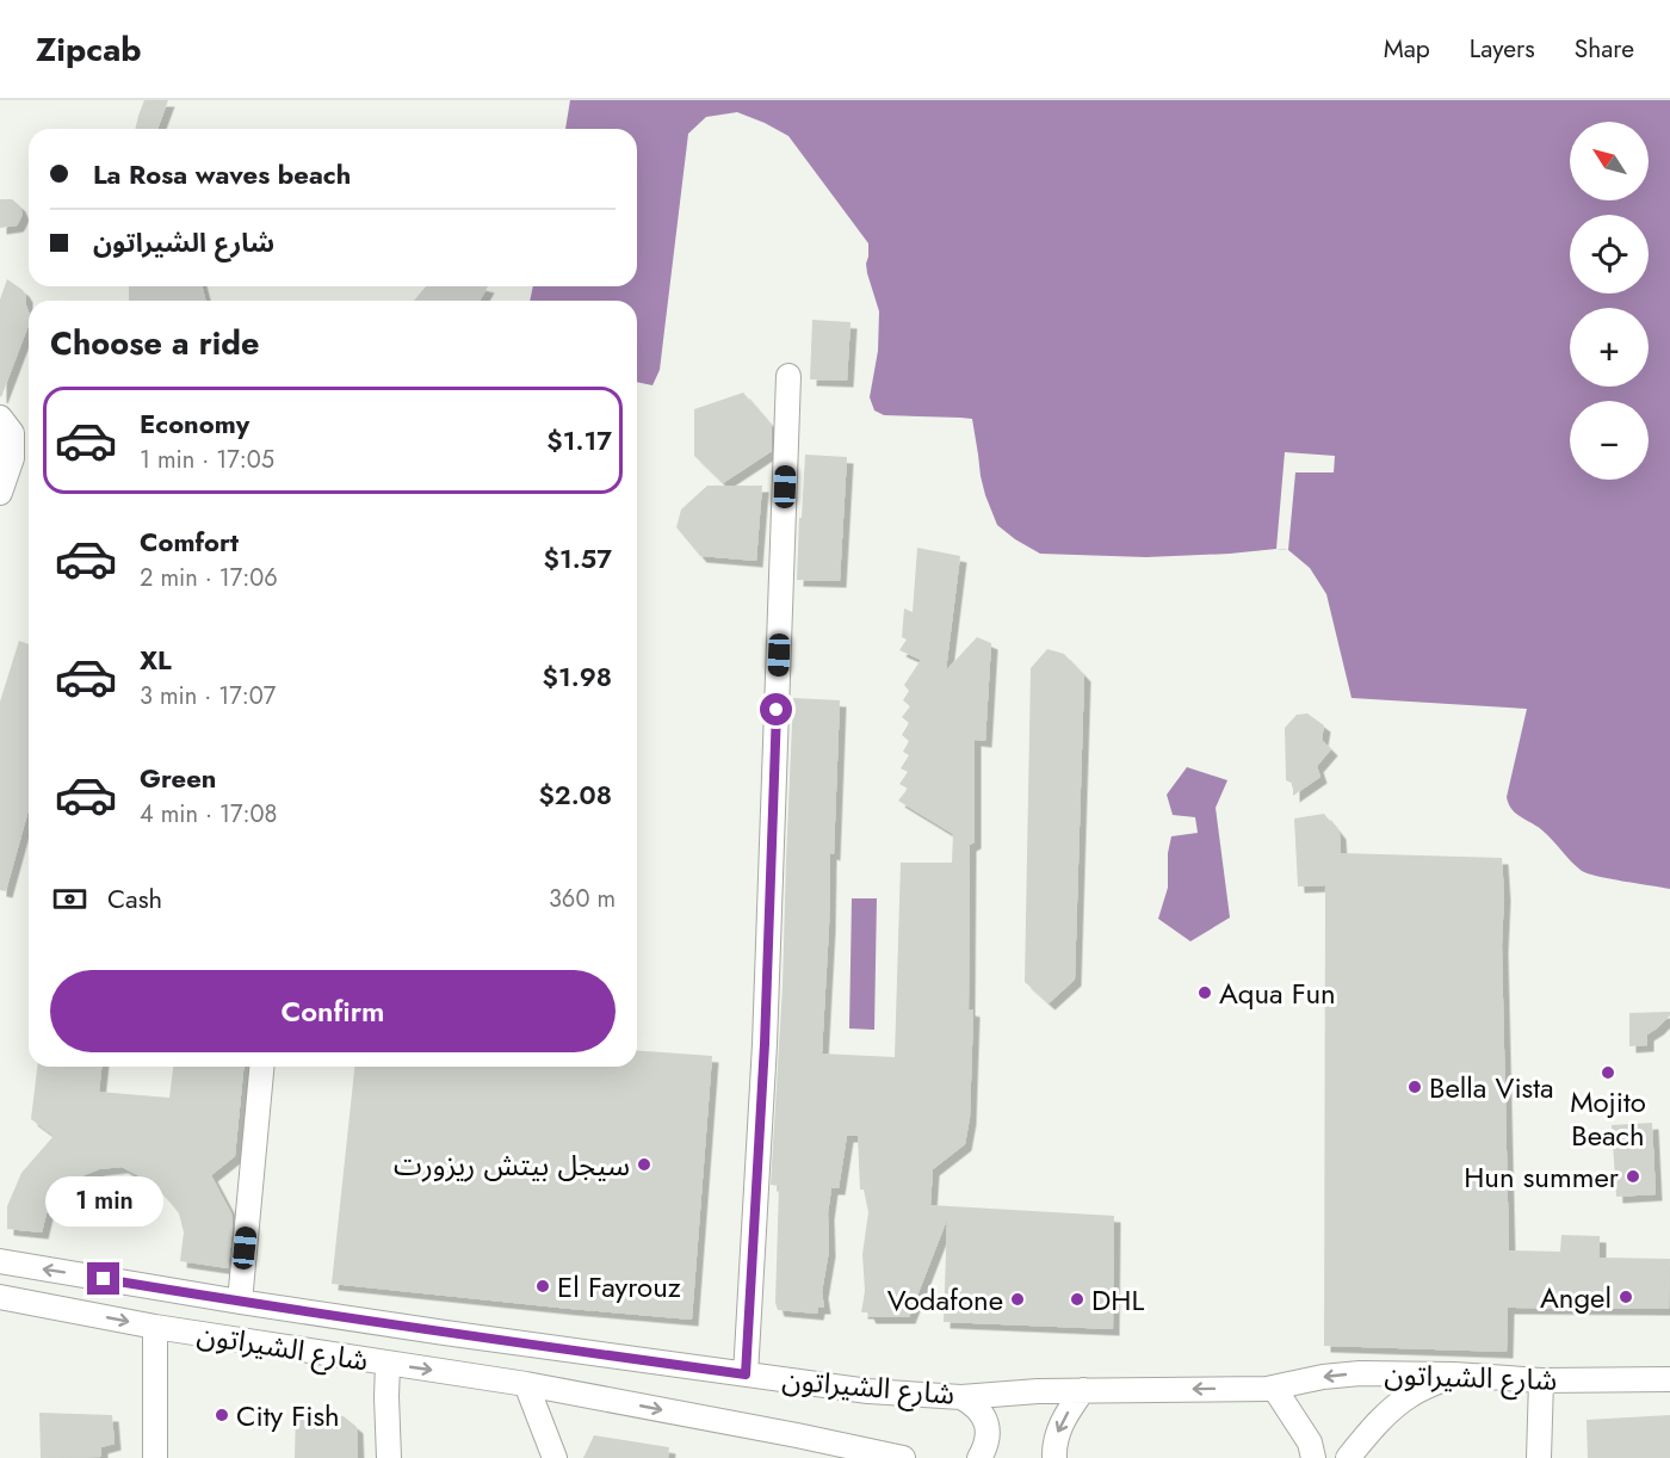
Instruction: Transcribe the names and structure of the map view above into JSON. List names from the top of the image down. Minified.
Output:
{"streets":{"street":["شارع الشيراتون"]},"places":["Aqua Fun","Mojito Beach","Bella Vista","سيجل بيتش ريزورت","Hun summer","El Fayrouz","Angel","Vodafone","DHL","City Fish"],"north":"top left","page":{"header":"Zipcab","nav":["Map","Layers","Share"],"map_buttons":["+","−"],"banner":["La Rosa waves beach","شارع الشيراتون"],"heading":"Choose a ride","list":[{"name":"Economy","note":"1 min · 17:05","value":"$1.17"},{"name":"Comfort","note":"2 min · 17:06","value":"$1.57"},{"name":"XL","note":"3 min · 17:07","value":"$1.98"},{"name":"Green","note":"4 min · 17:08","value":"$2.08"}],"pay":["Cash","360 m"],"buttons":"Confirm","bubble":"1 min"}}
